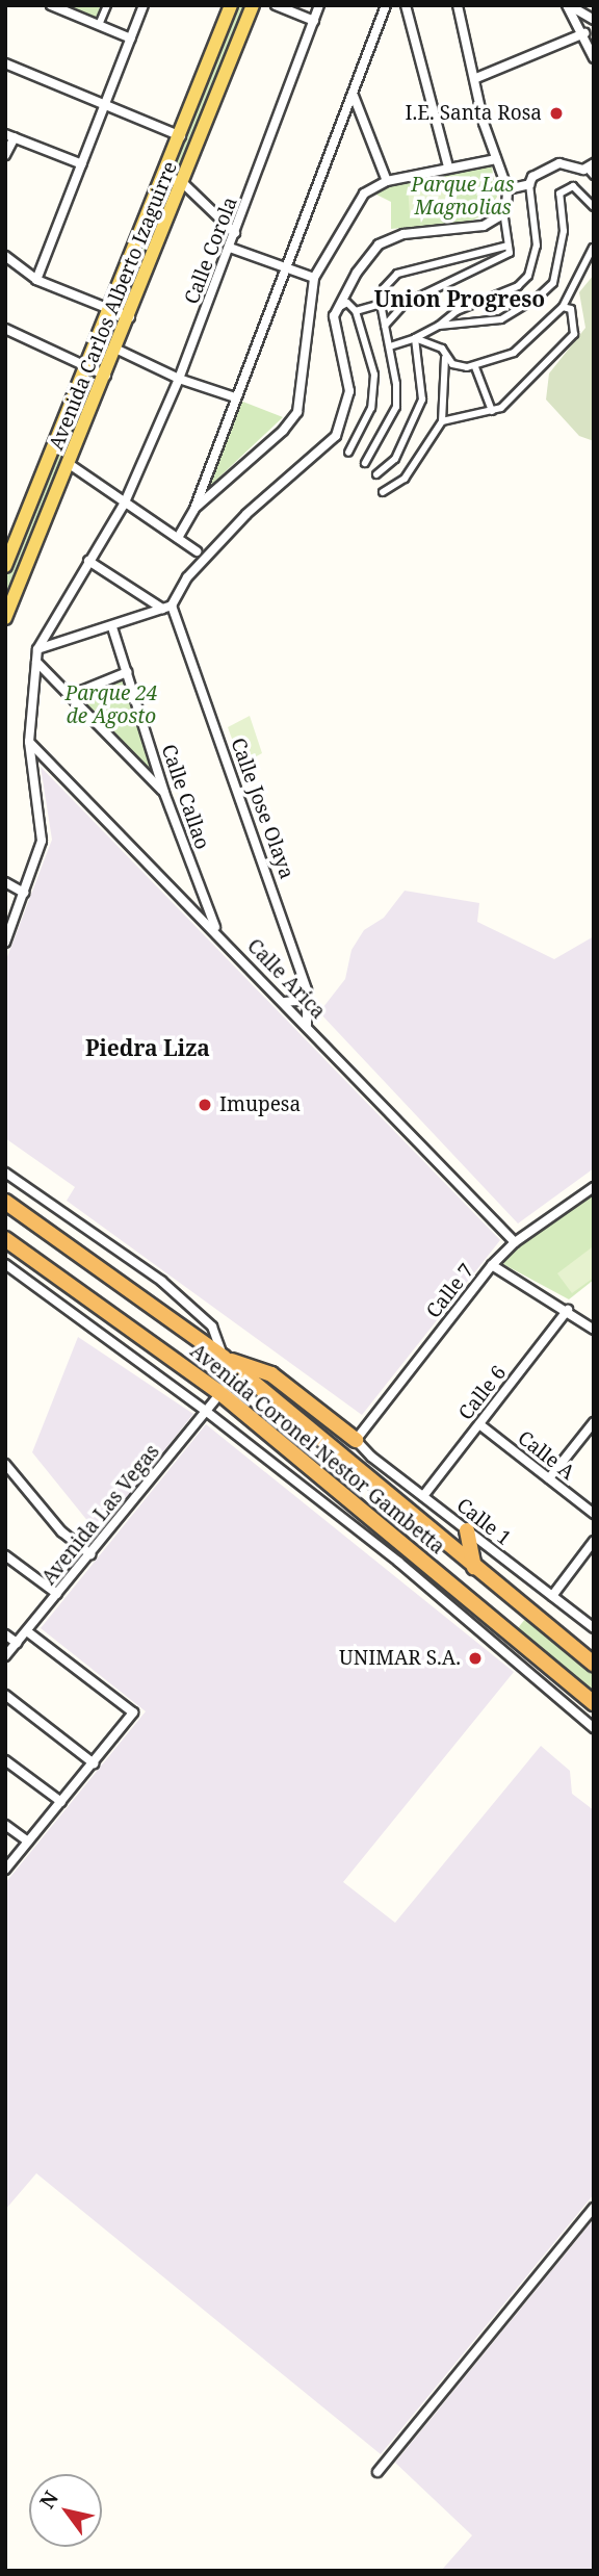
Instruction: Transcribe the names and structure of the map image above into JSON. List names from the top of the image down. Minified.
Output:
{"streets":{"highway":["Avenida Coronel Nestor Gambetta"],"main road":["Avenida Carlos Alberto Izaguirre"],"street":["Calle Corola","Calle Callao","Calle Jose Olaya","Calle Arica","Calle 7","Calle 6","Calle A","Avenida Las Vegas","Calle 1"]},"crossings":[["Calle Callao","Calle Arica"],["Calle Jose Olaya","Calle Arica"],["Calle Arica","Calle 7"],["Calle 7","Calle 1"],["Calle 6","Calle A"],["Calle 6","Calle 1"],["Avenida Coronel Nestor Gambetta","Avenida Las Vegas"]],"districts":["Union Progreso","Piedra Liza"],"parks":["Parque Las Magnolias","Parque 24 de Agosto"],"places":["I.E. Santa Rosa","Imupesa","UNIMAR S.A."],"north":"top left"}
